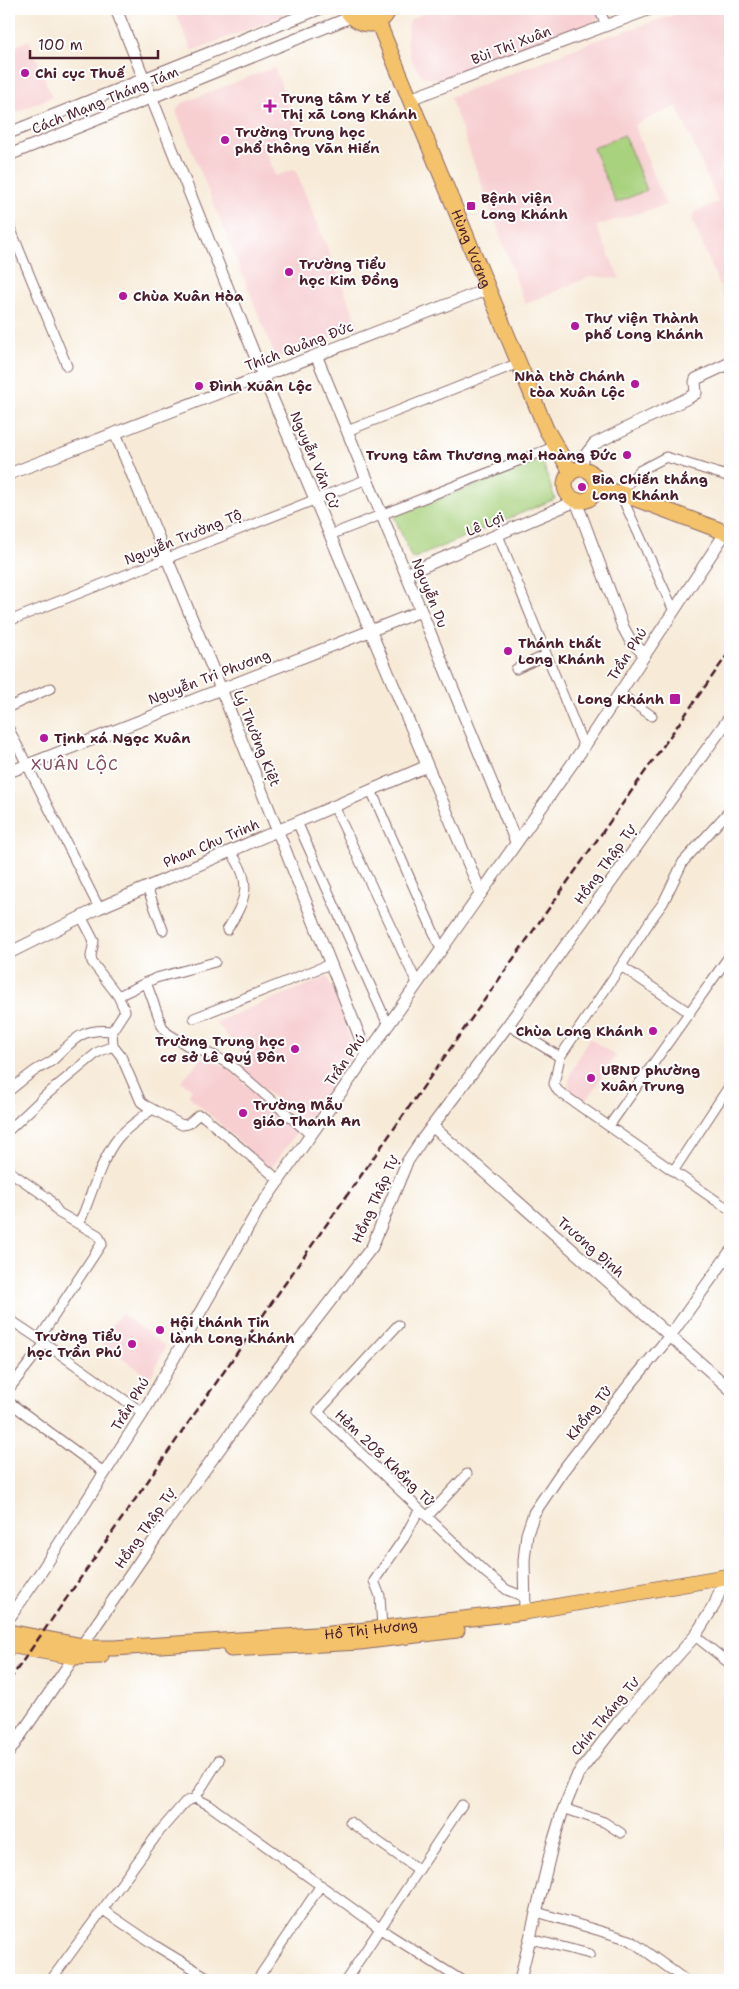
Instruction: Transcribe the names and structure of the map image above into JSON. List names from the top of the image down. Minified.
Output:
{"streets":{"main road":["Hùng Vương","Hồ Thị Hương"],"street":["Bùi Thị Xuân","Cách Mạng Tháng Tám","Thích Quảng Đức","Nguyễn Văn Cừ","Lê Lợi","Nguyễn Trường Tộ","Nguyễn Du","Trần Phú","Nguyễn Tri Phương","Lý Thường Kiệt","Phan Chu Trinh","Hồng Thập Tự","Trương Định","Khổng Tử","Hẻm 208 Khổng Tử","Chín Tháng Tư"]},"crossings":[["Bùi Thị Xuân","Hùng Vương"],["Cách Mạng Tháng Tám","Nguyễn Văn Cừ"],["Hùng Vương","Thích Quảng Đức"],["Hùng Vương","Lê Lợi"],["Thích Quảng Đức","Nguyễn Văn Cừ"],["Thích Quảng Đức","Nguyễn Du"],["Thích Quảng Đức","Lý Thường Kiệt"],["Nguyễn Văn Cừ","Nguyễn Trường Tộ"],["Nguyễn Văn Cừ","Trần Phú"],["Nguyễn Văn Cừ","Nguyễn Tri Phương"],["Nguyễn Văn Cừ","Phan Chu Trinh"],["Lê Lợi","Nguyễn Du"],["Nguyễn Trường Tộ","Nguyễn Du"],["Nguyễn Trường Tộ","Lý Thường Kiệt"],["Nguyễn Du","Trần Phú"],["Nguyễn Du","Nguyễn Tri Phương"],["Trần Phú","Lý Thường Kiệt"],["Nguyễn Tri Phương","Lý Thường Kiệt"],["Lý Thường Kiệt","Phan Chu Trinh"],["Hồng Thập Tự","Trương Định"],["Hồng Thập Tự","Hồ Thị Hương"],["Trương Định","Khổng Tử"],["Khổng Tử","Hẻm 208 Khổng Tử"],["Khổng Tử","Hồ Thị Hương"],["Hồ Thị Hương","Chín Tháng Tư"]],"districts":["XUÂN LỘC"],"places":{"other":["Chi cục Thuế","Trường Trung học phổ thông Văn Hiến","Trường Tiểu học Kim Đồng","Chùa Xuân Hòa","Thư viện Thành phố Long Khánh","Nhà thờ Chánh tòa Xuân Lộc","Đình Xuân Lộc","Trung tâm Thương mại Hoàng Đức","Bia Chiến thắng Long Khánh","Thánh thất Long Khánh","Tịnh xá Ngọc Xuân","Chùa Long Khánh","Trường Trung học cơ sở Lê Quý Đôn","UBND phường Xuân Trung","Trường Mẫu giáo Thanh An","Hội thánh Tin lành Long Khánh","Trường Tiểu học Trần Phú"],"health":["Trung tâm Y tế Thị xã Long Khánh"],"transit":["Bệnh viện Long Khánh","Long Khánh"]},"scale_bar":"100 m"}
